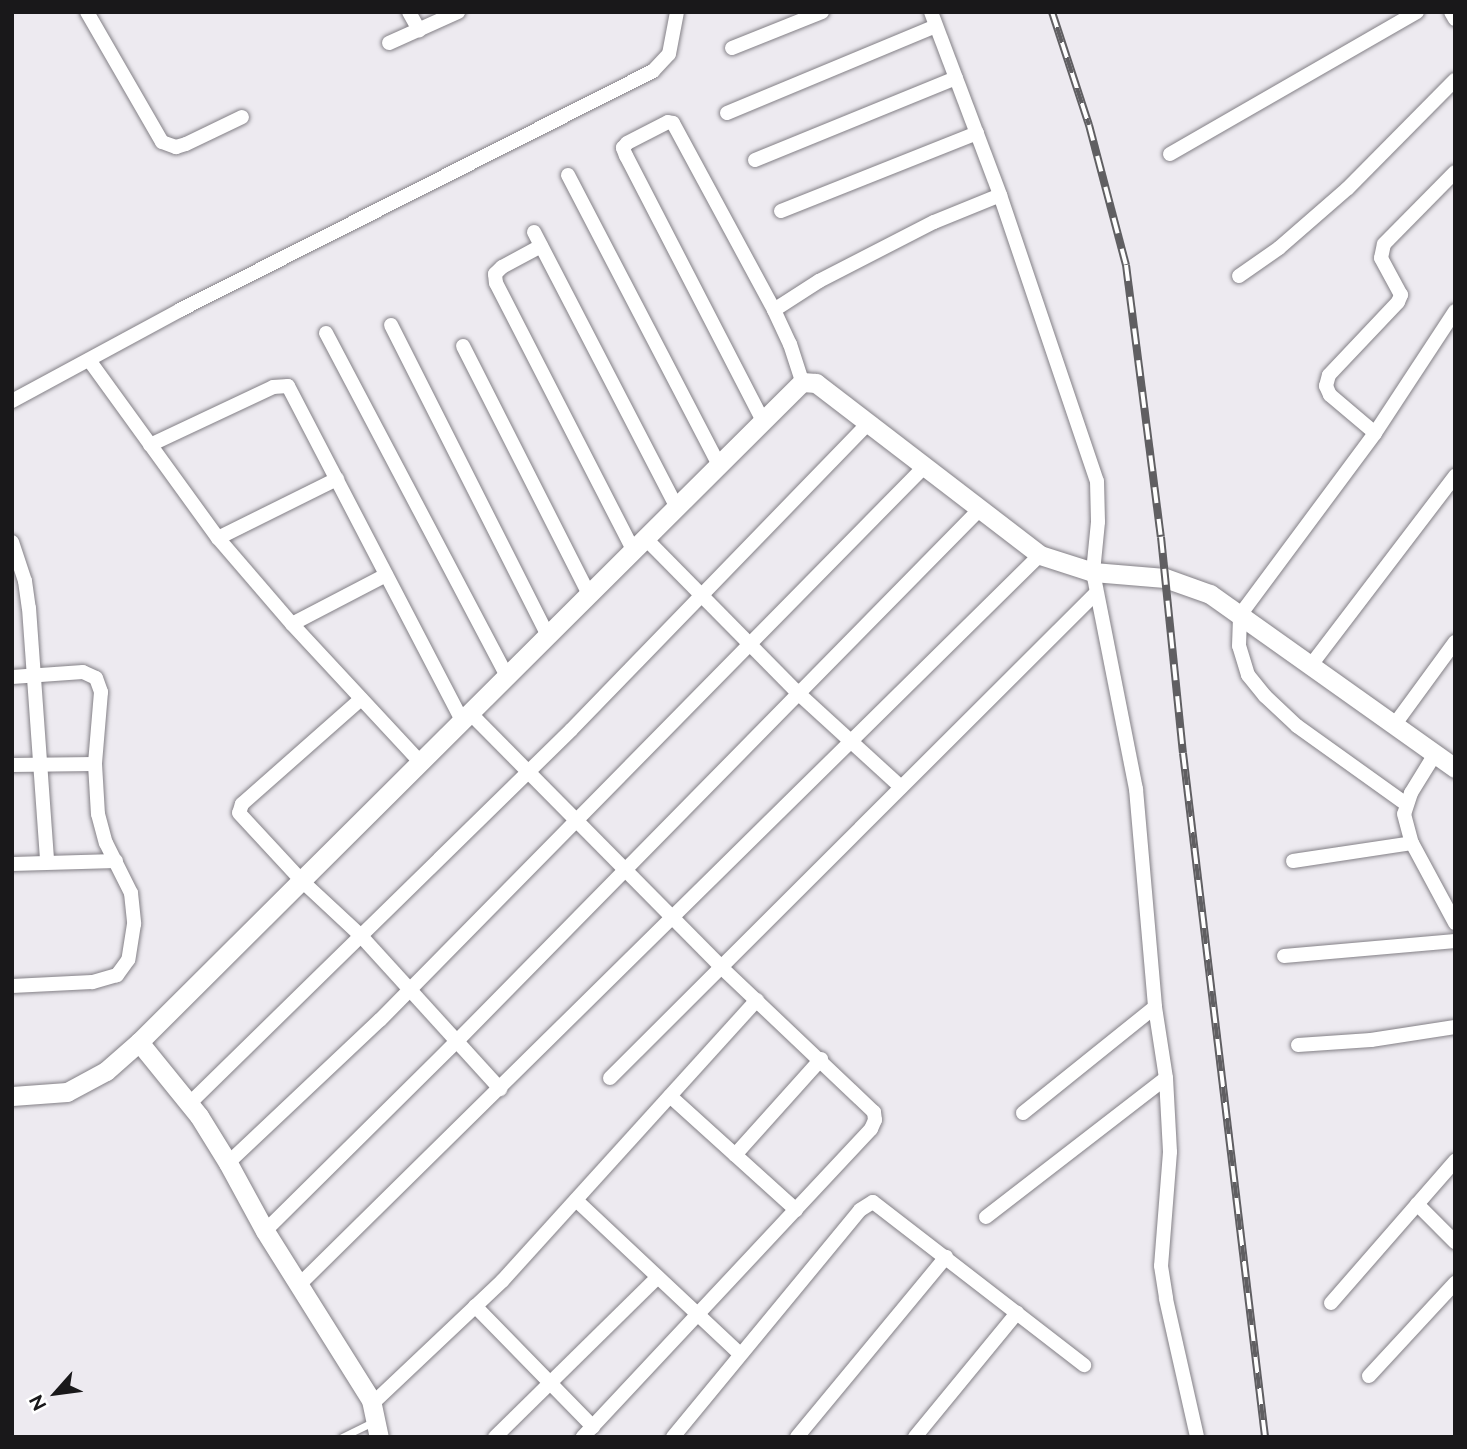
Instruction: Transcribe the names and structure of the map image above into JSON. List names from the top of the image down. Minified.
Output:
{"north":"bottom left"}
